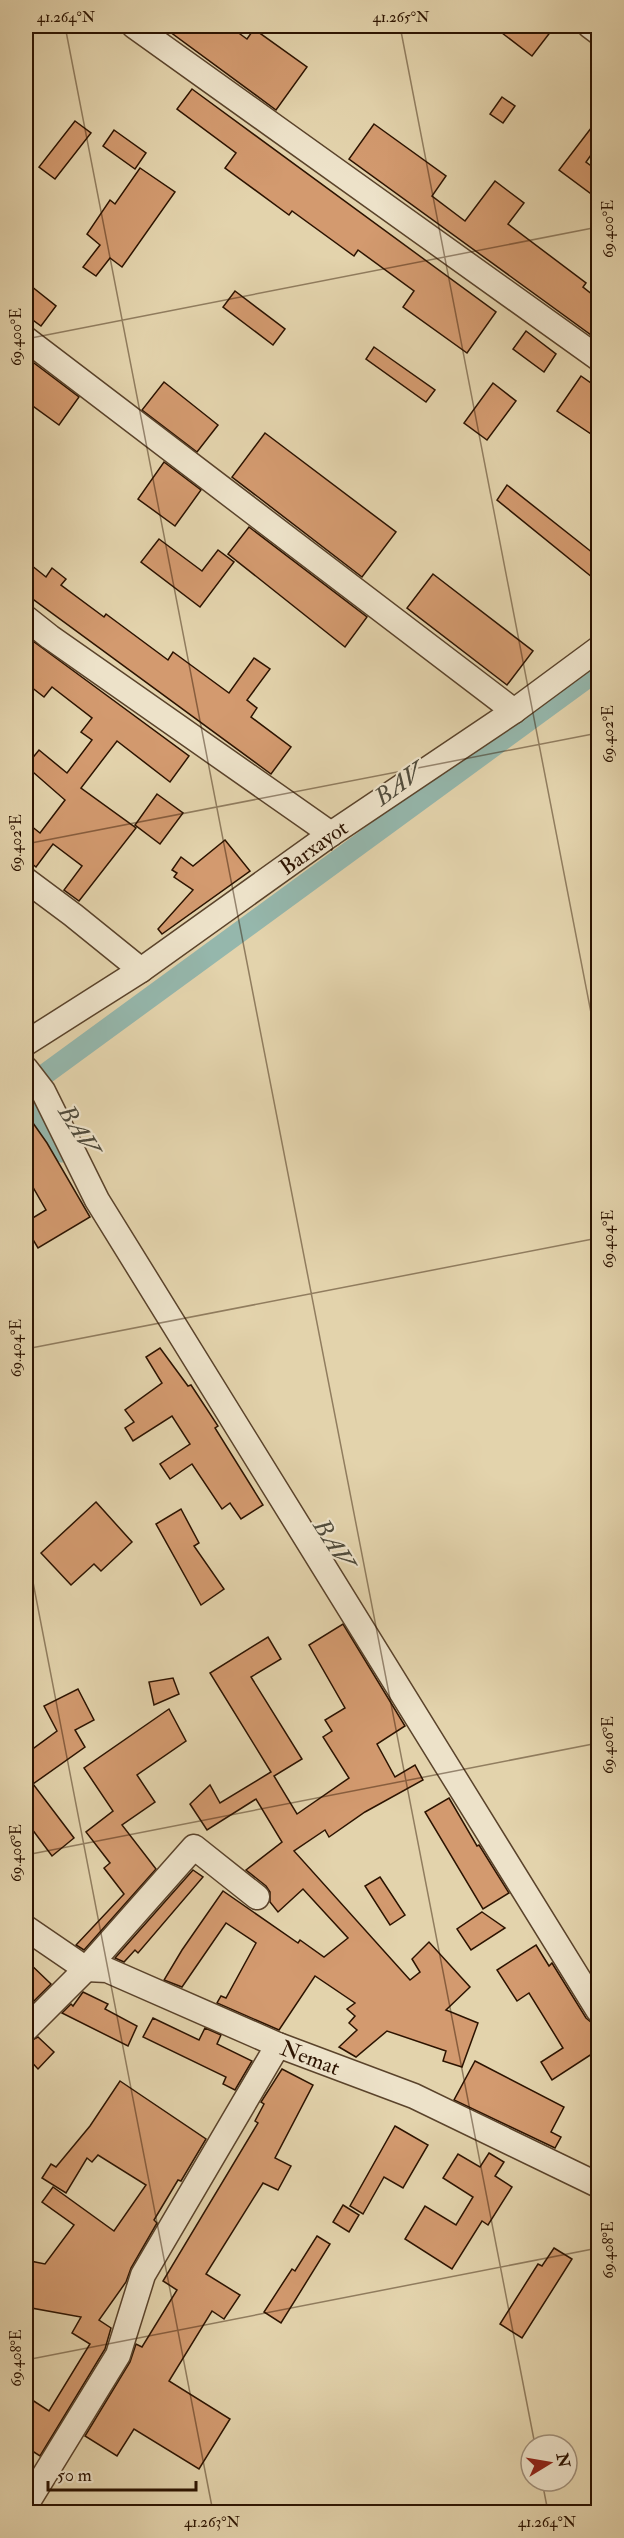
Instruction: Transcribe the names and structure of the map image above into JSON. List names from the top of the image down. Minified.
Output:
{"streets":{"street":["Barxayot","Nemat"]},"water":["BAV"],"scale_bar":"50 m","north":"right","coordinates":["41.264°N","41.265°N","69.400°E","69.402°E","69.404°E","69.406°E","69.408°E","41.263°N"]}
